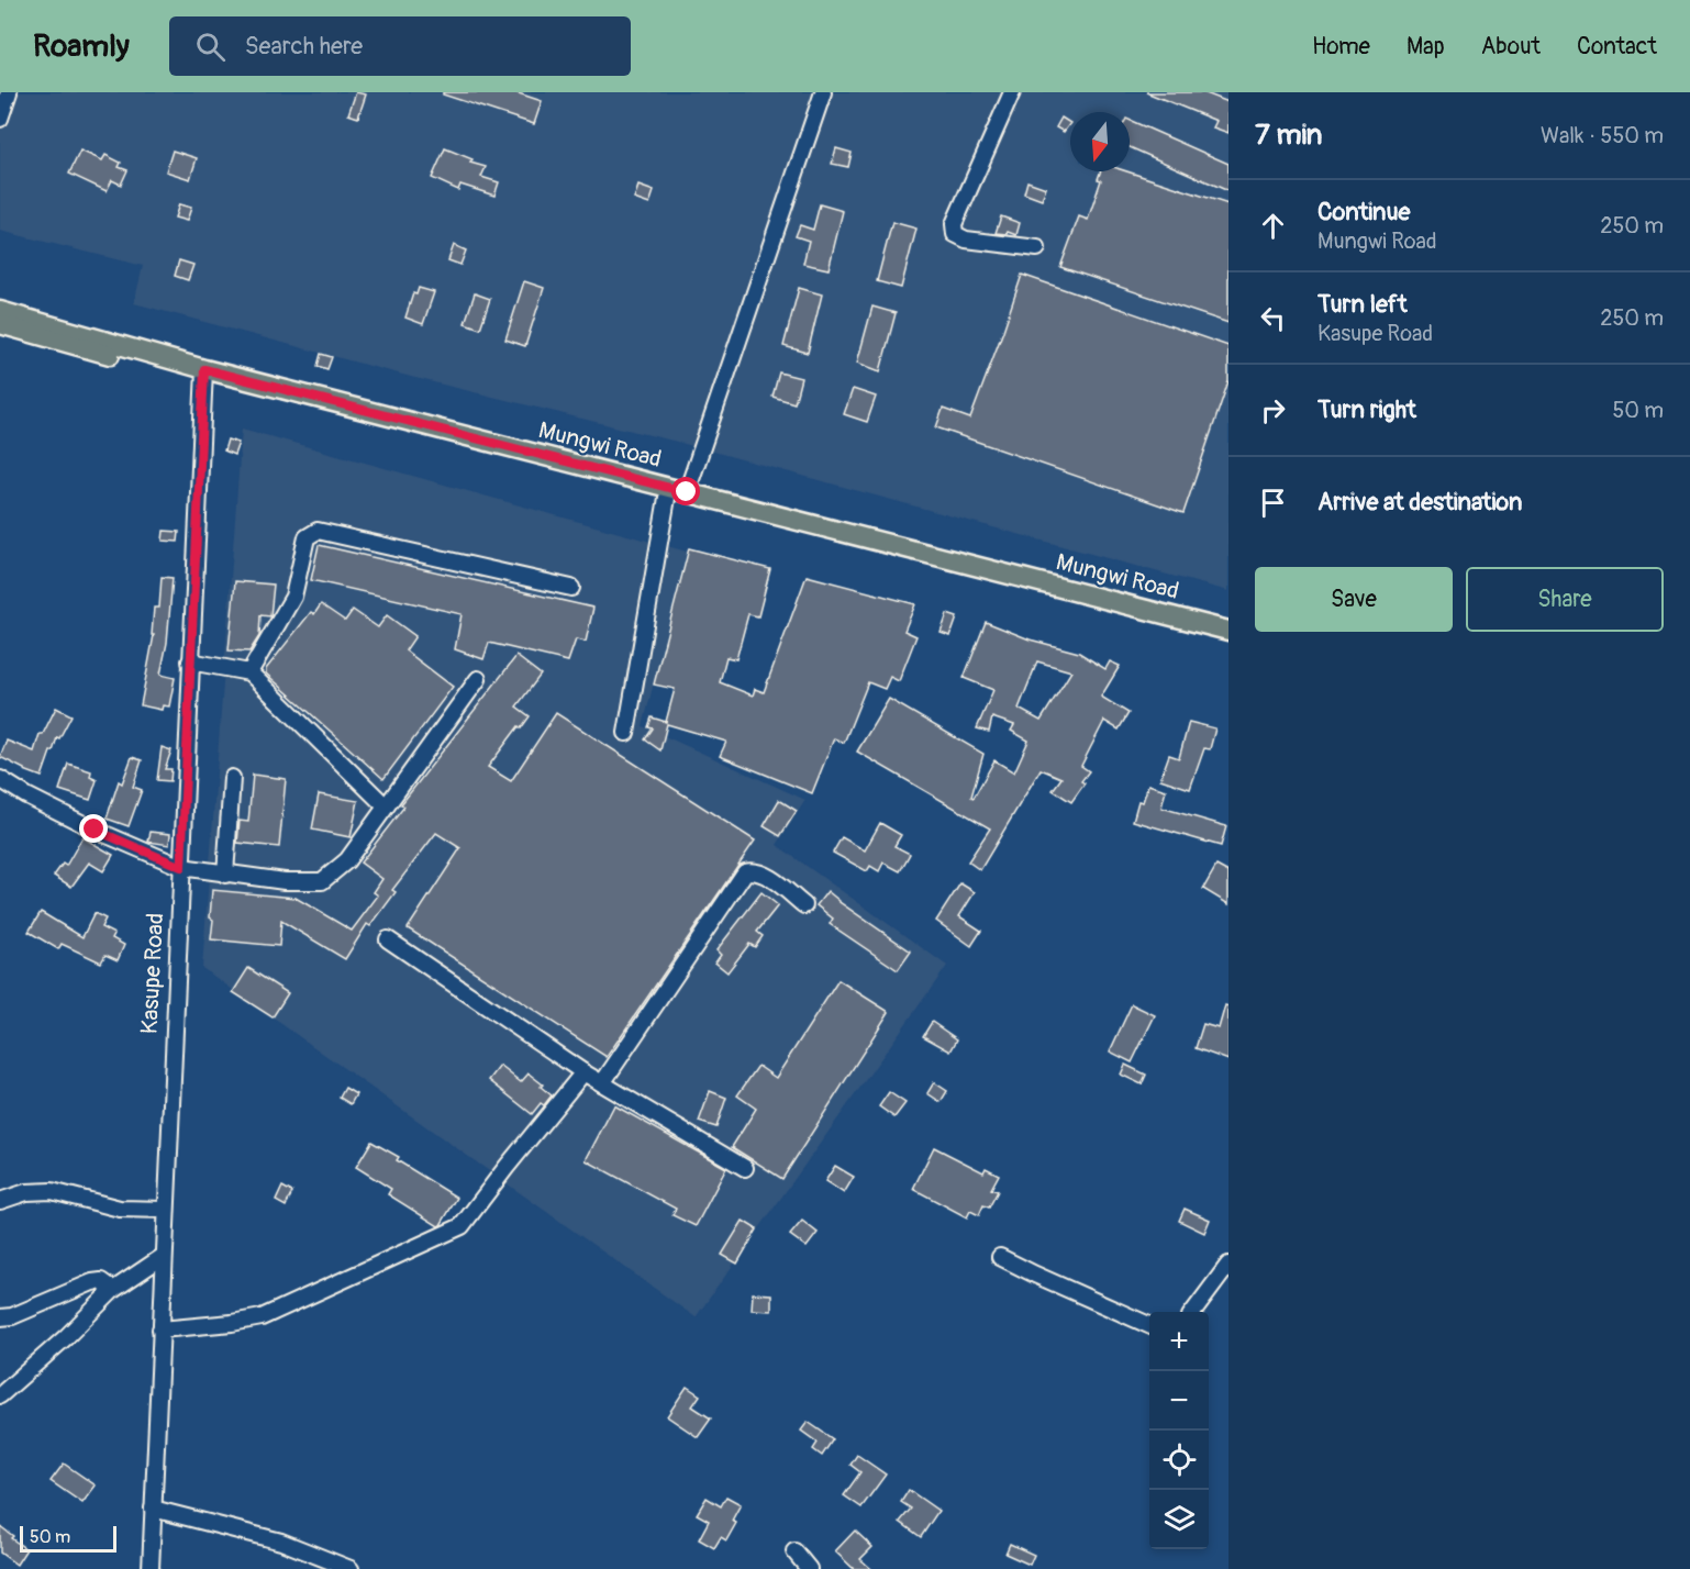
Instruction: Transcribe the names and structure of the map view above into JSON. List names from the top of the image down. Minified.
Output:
{"streets":{"main road":["Mungwi Road"],"street":["Kasupe Road"]},"crossings":[["Mungwi Road","Kasupe Road"]],"scale_bar":"50 m","north":"bottom","page":{"header":"Roamly","search":"Search here","nav":["Home","Map","About","Contact"],"heading":["7 min","Walk · 550 m"],"list":[["Continue","Mungwi Road","250 m"],["Turn left","Kasupe Road","250 m"],["Turn right","50 m"],"Arrive at destination"],"buttons":["Save","Share"],"map_buttons":["+","−"],"scale":"50 m"}}
